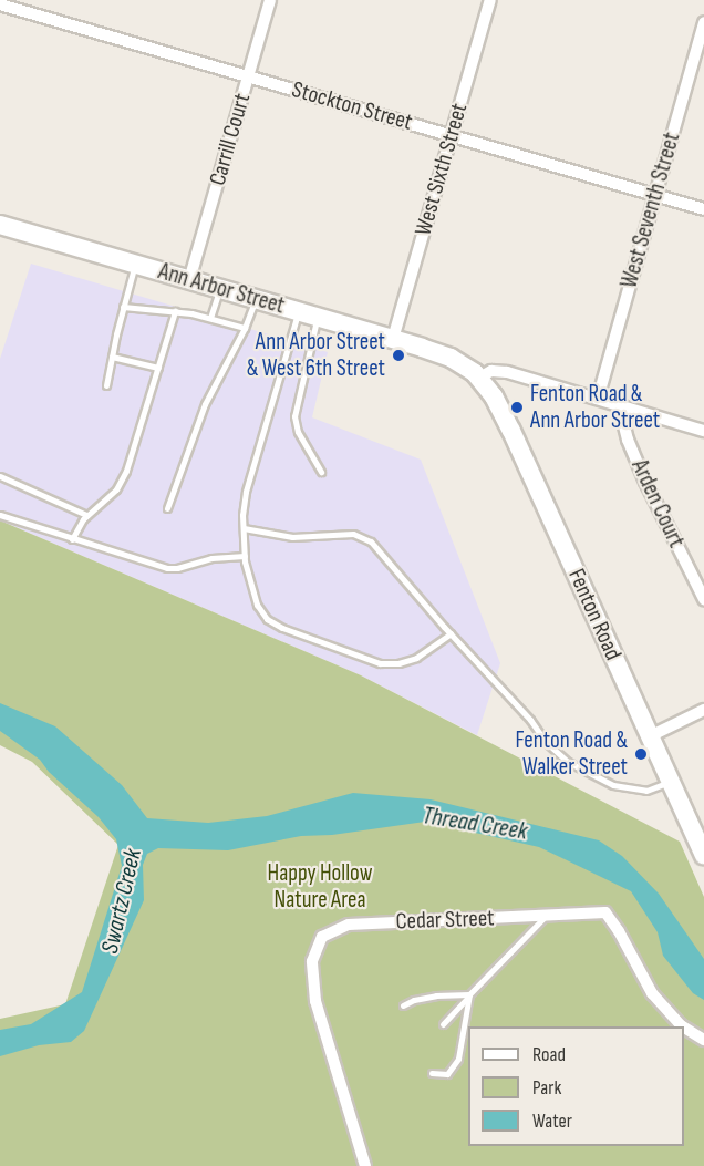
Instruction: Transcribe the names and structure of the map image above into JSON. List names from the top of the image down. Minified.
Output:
{"streets":{"street":["Stockton Street","Carrill Court","West Sixth Street","West Seventh Street","Ann Arbor Street","Arden Court","Fenton Road","Cedar Street"]},"crossings":[["Stockton Street","Carrill Court"],["Stockton Street","West Sixth Street"],["Stockton Street","West Seventh Street"],["Carrill Court","Ann Arbor Street"],["West Sixth Street","Ann Arbor Street"],["Ann Arbor Street","Fenton Road"]],"water":["Thread Creek","Swartz Creek"],"parks":["Happy Hollow Nature Area"],"places":["Ann Arbor Street & West 6th Street","Fenton Road & Ann Arbor Street","Fenton Road & Walker Street"],"legend":["Road","Park","Water"]}
